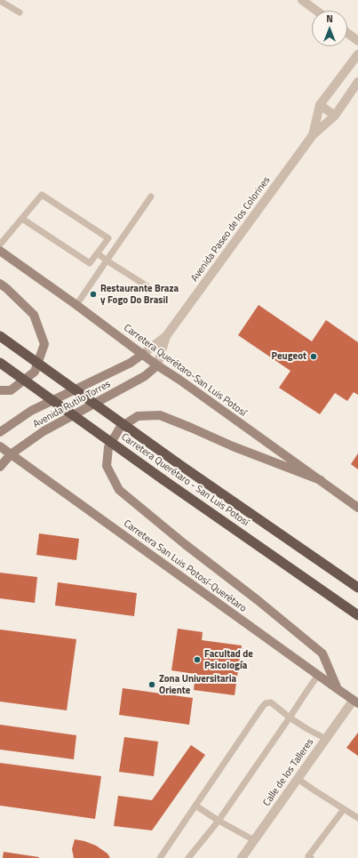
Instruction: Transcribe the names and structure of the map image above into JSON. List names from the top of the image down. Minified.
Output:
{"streets":{"highway":["Carretera Querétaro - San Luis Potosí"],"main road":["Carretera Querétaro-San Luis Potosí","Avenida Rutilo Torres","Carretera San Luis Potosí-Querétaro"],"street":["Avenida Paseo de los Colorines","Calle de los Talleres"]},"crossings":[["Avenida Paseo de los Colorines","Carretera Querétaro-San Luis Potosí"],["Avenida Paseo de los Colorines","Avenida Rutilo Torres"],["Carretera Querétaro-San Luis Potosí","Avenida Rutilo Torres"],["Avenida Rutilo Torres","Carretera San Luis Potosí-Querétaro"],["Carretera San Luis Potosí-Querétaro","Calle de los Talleres"]],"places":["Restaurante Braza y Fogo Do Brasil","Peugeot","Facultad de Psicología","Zona Universitaria Oriente"],"north":"top"}
